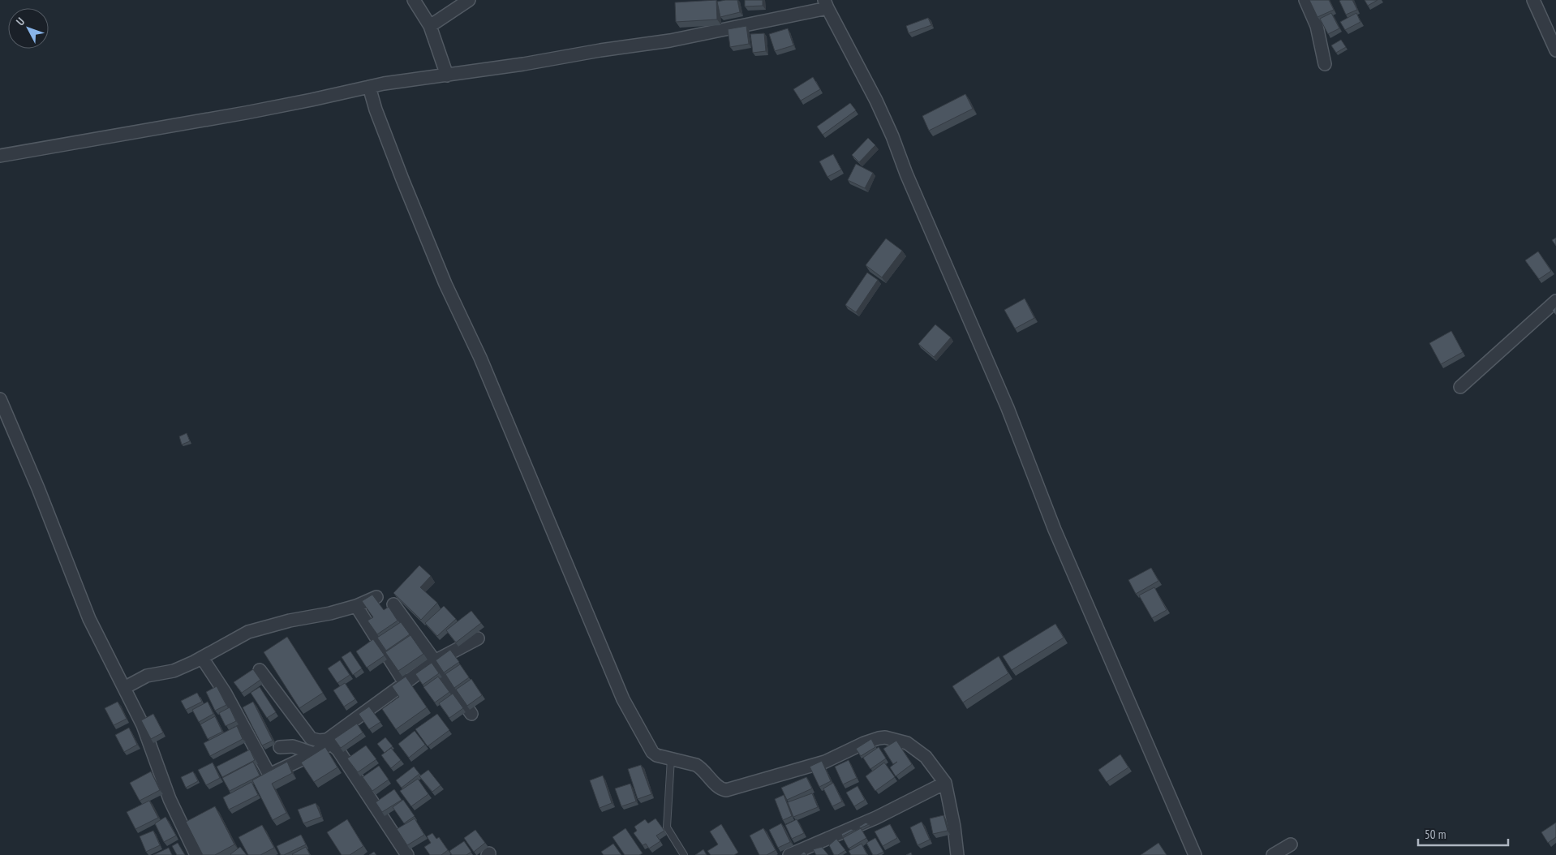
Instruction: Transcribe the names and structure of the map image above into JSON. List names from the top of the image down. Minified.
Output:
{"scale_bar":"50 m","north":"top left"}
